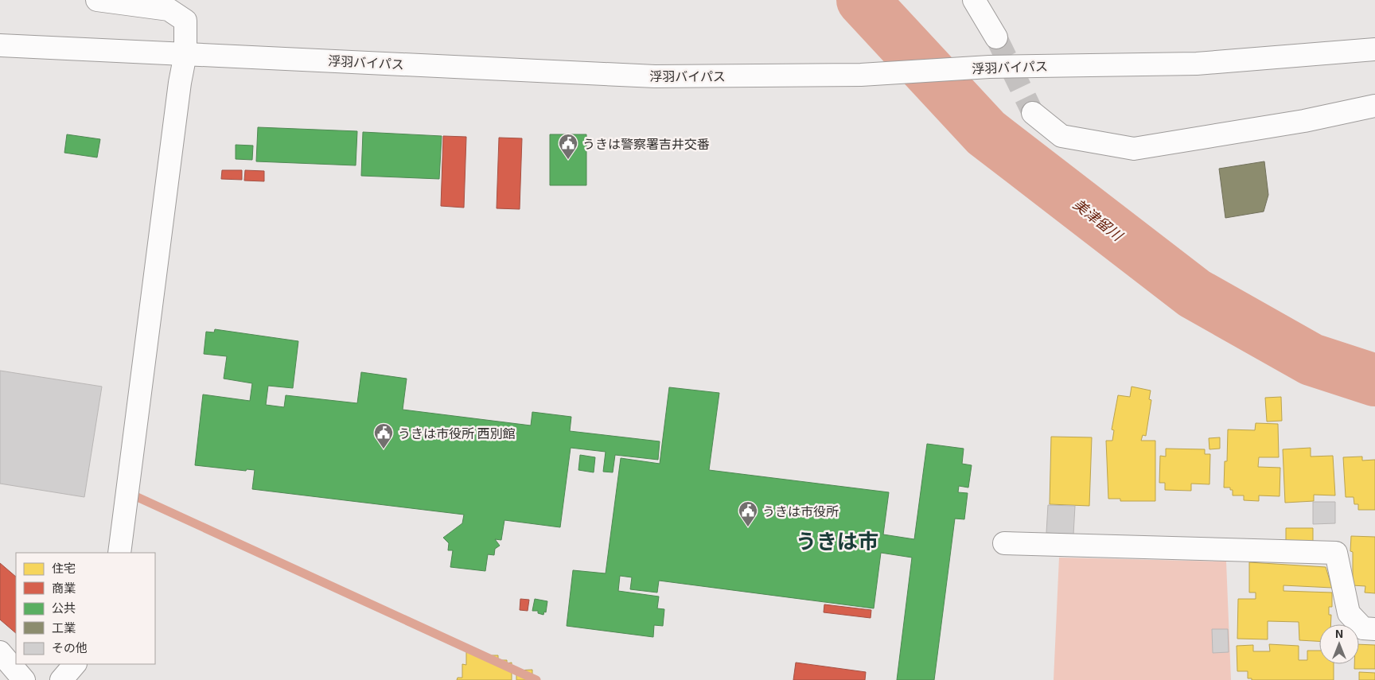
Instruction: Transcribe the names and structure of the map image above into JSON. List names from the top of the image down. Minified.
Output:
{"streets":{"main road":["浮羽バイパス"]},"districts":["うきは市"],"water":["美津留川"],"places":{"public building":["うきは警察署吉井交番","うきは市役所 西別館","うきは市役所"]},"legend":["住宅","商業","公共","工業","その他"],"north":"top"}
